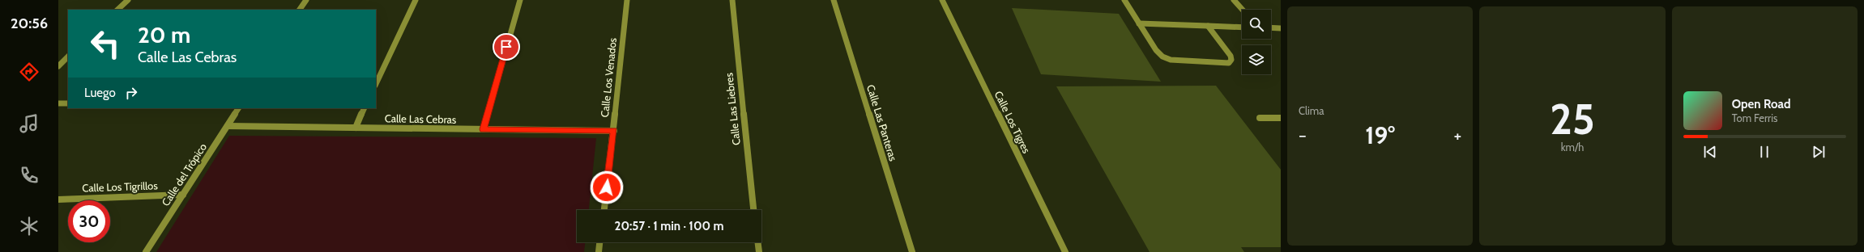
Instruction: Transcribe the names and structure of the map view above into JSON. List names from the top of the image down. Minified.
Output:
{"streets":{"street":["Calle Los Venados","Calle Las Liebres","Calle Las Cebras","Calle Los Tigres","Calle Las Panteras","Calle del Trópico","Calle Los Tigrillos"]},"crossings":[["Calle Los Venados","Calle Las Cebras"],["Calle Las Cebras","Calle del Trópico"],["Calle del Trópico","Calle Los Tigrillos"]],"page":{"tabs":"20:56","tile":["Clima",["25","km/h"]],"turn":["20 m","Calle Las Cebras"],"then":"Luego","song":["Open Road","Tom Ferris"],"heat":["−","19°","+"],"limit":"30","trip":"20:57 · 1 min · 100 m"}}
